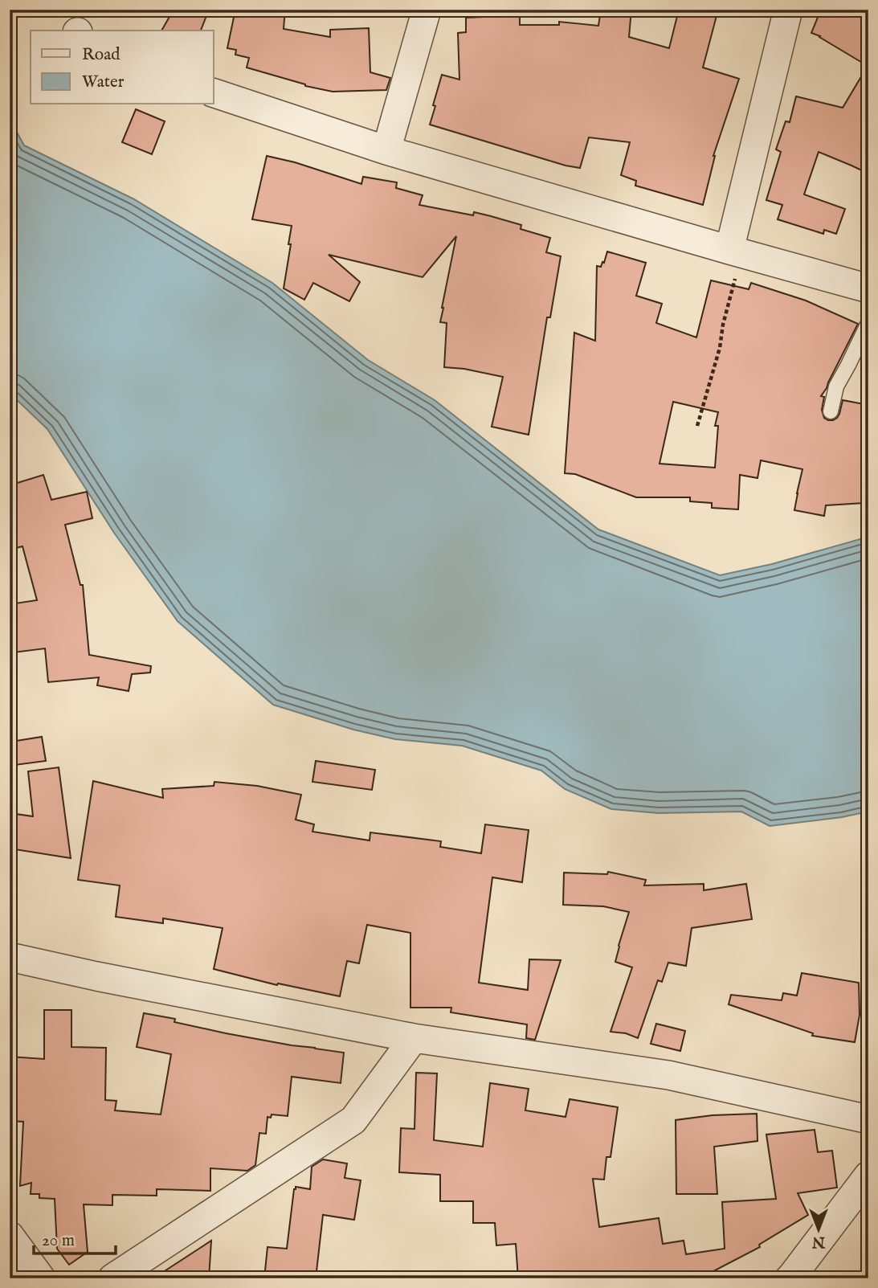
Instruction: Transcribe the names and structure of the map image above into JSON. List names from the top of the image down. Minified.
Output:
{"legend":["Road","Water"],"scale_bar":"20 m","north":"bottom"}
